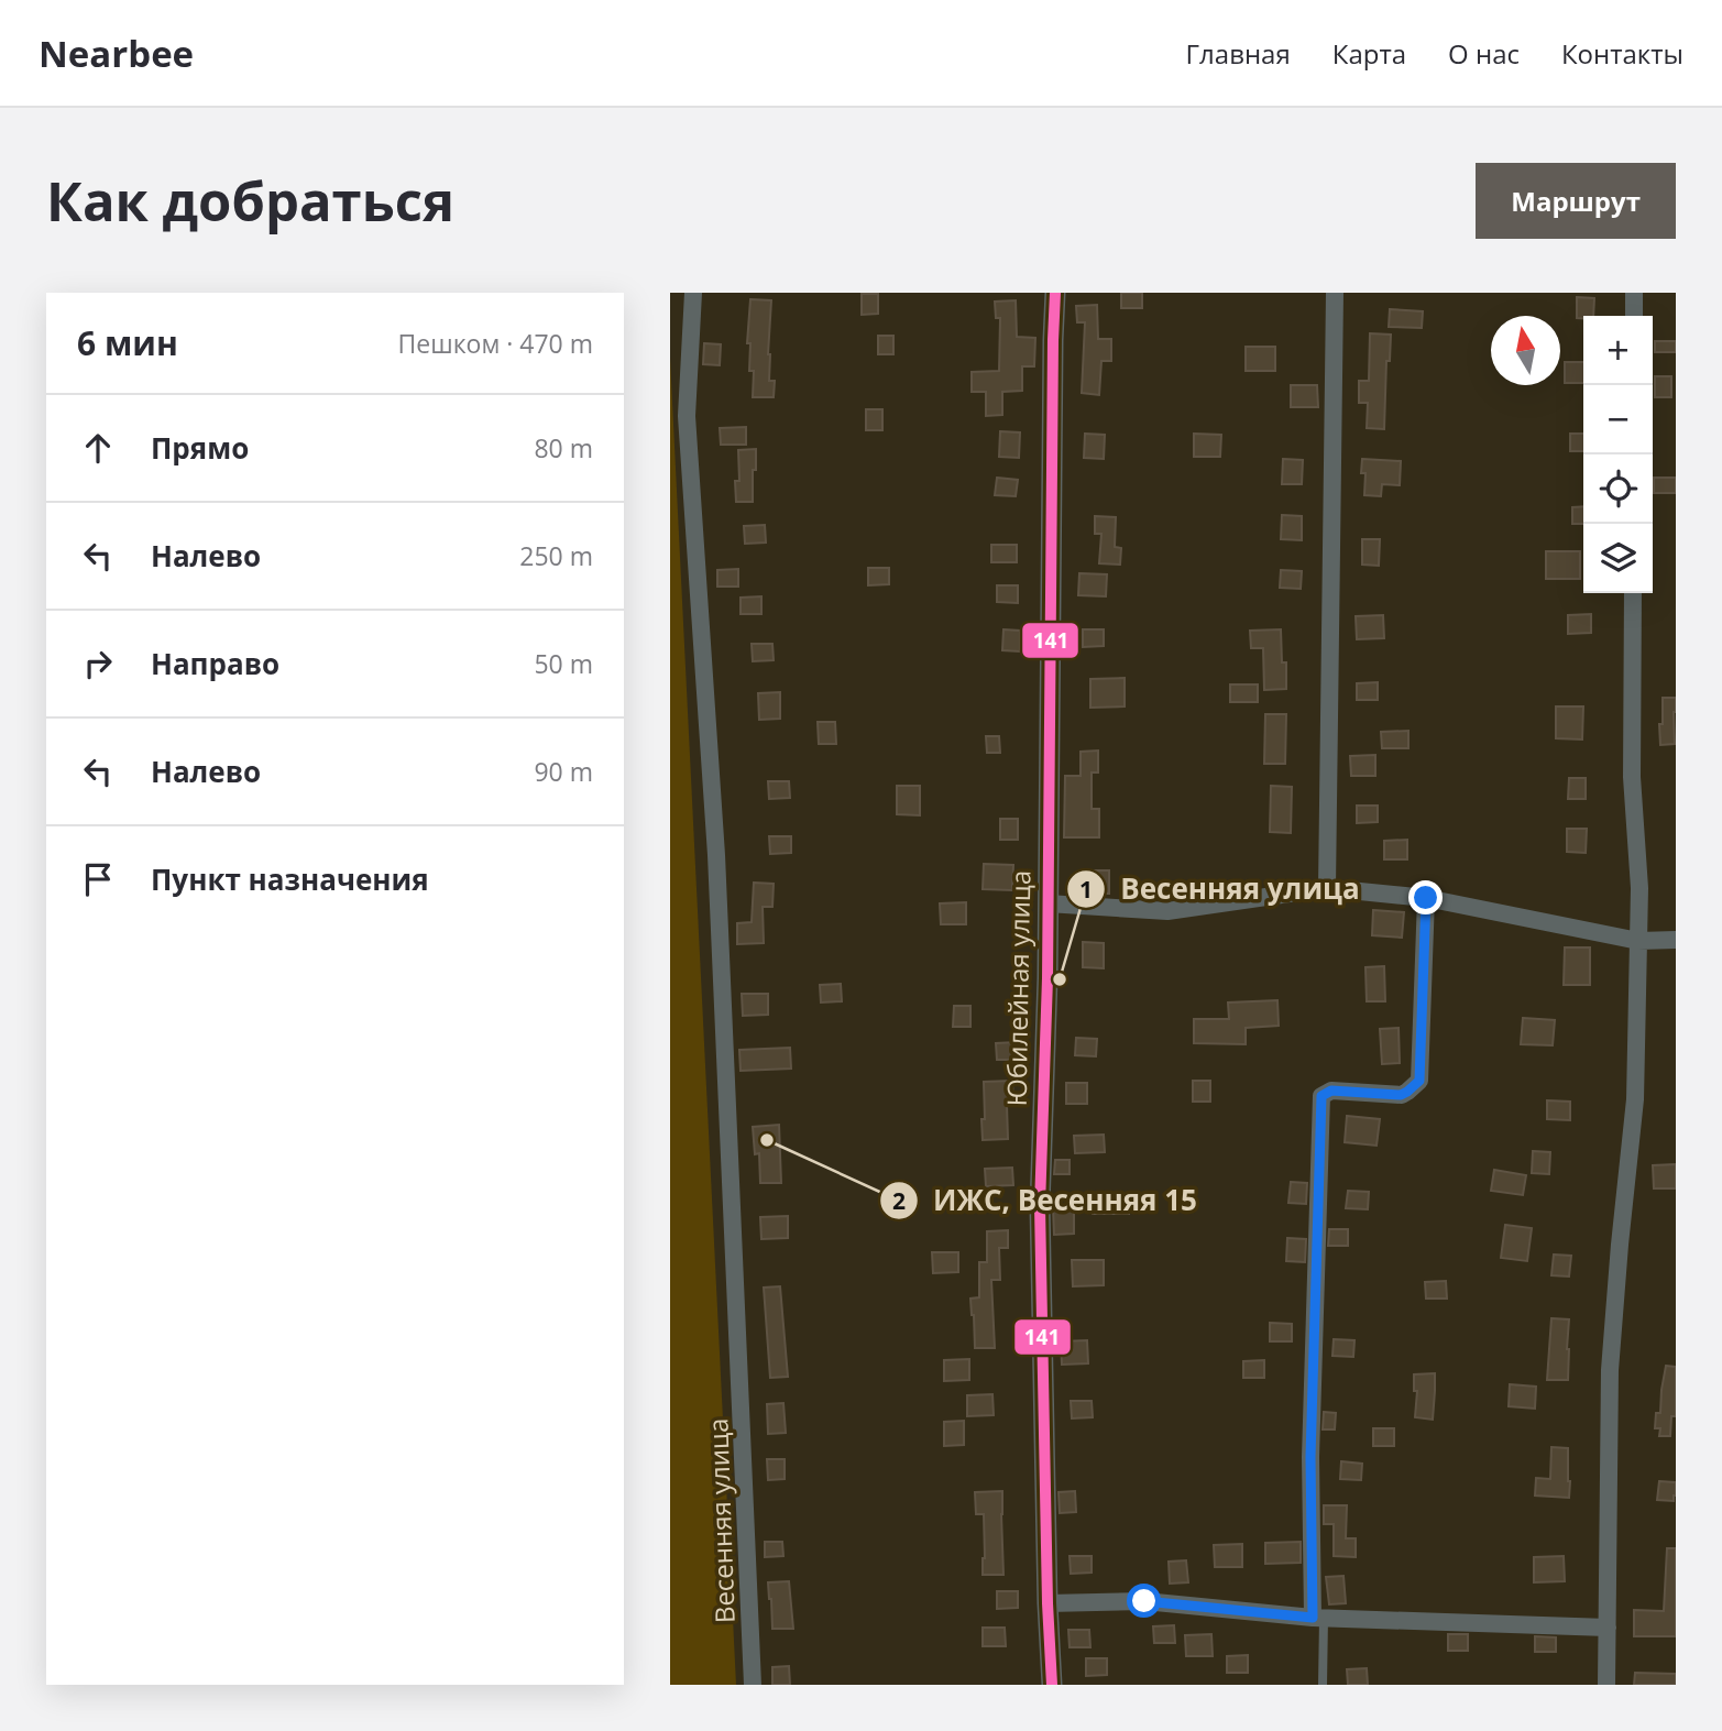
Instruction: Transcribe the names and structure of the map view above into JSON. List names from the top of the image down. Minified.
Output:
{"streets":{"street":["Юбилейная улица","Весенняя улица"]},"places":["Весенняя улица","ИЖС, Весенняя 15"],"lines":["transit line 141"],"north":"top","page":{"header":"Nearbee","nav":["Главная","Карта","О нас","Контакты"],"buttons":"Маршрут","title":"Как добраться","heading":["6 мин","Пешком · 470 m"],"map_buttons":["+","−"],"list":[["Прямо","80 m"],["Налево","250 m"],["Направо","50 m"],["Налево","90 m"],"Пункт назначения"]}}
